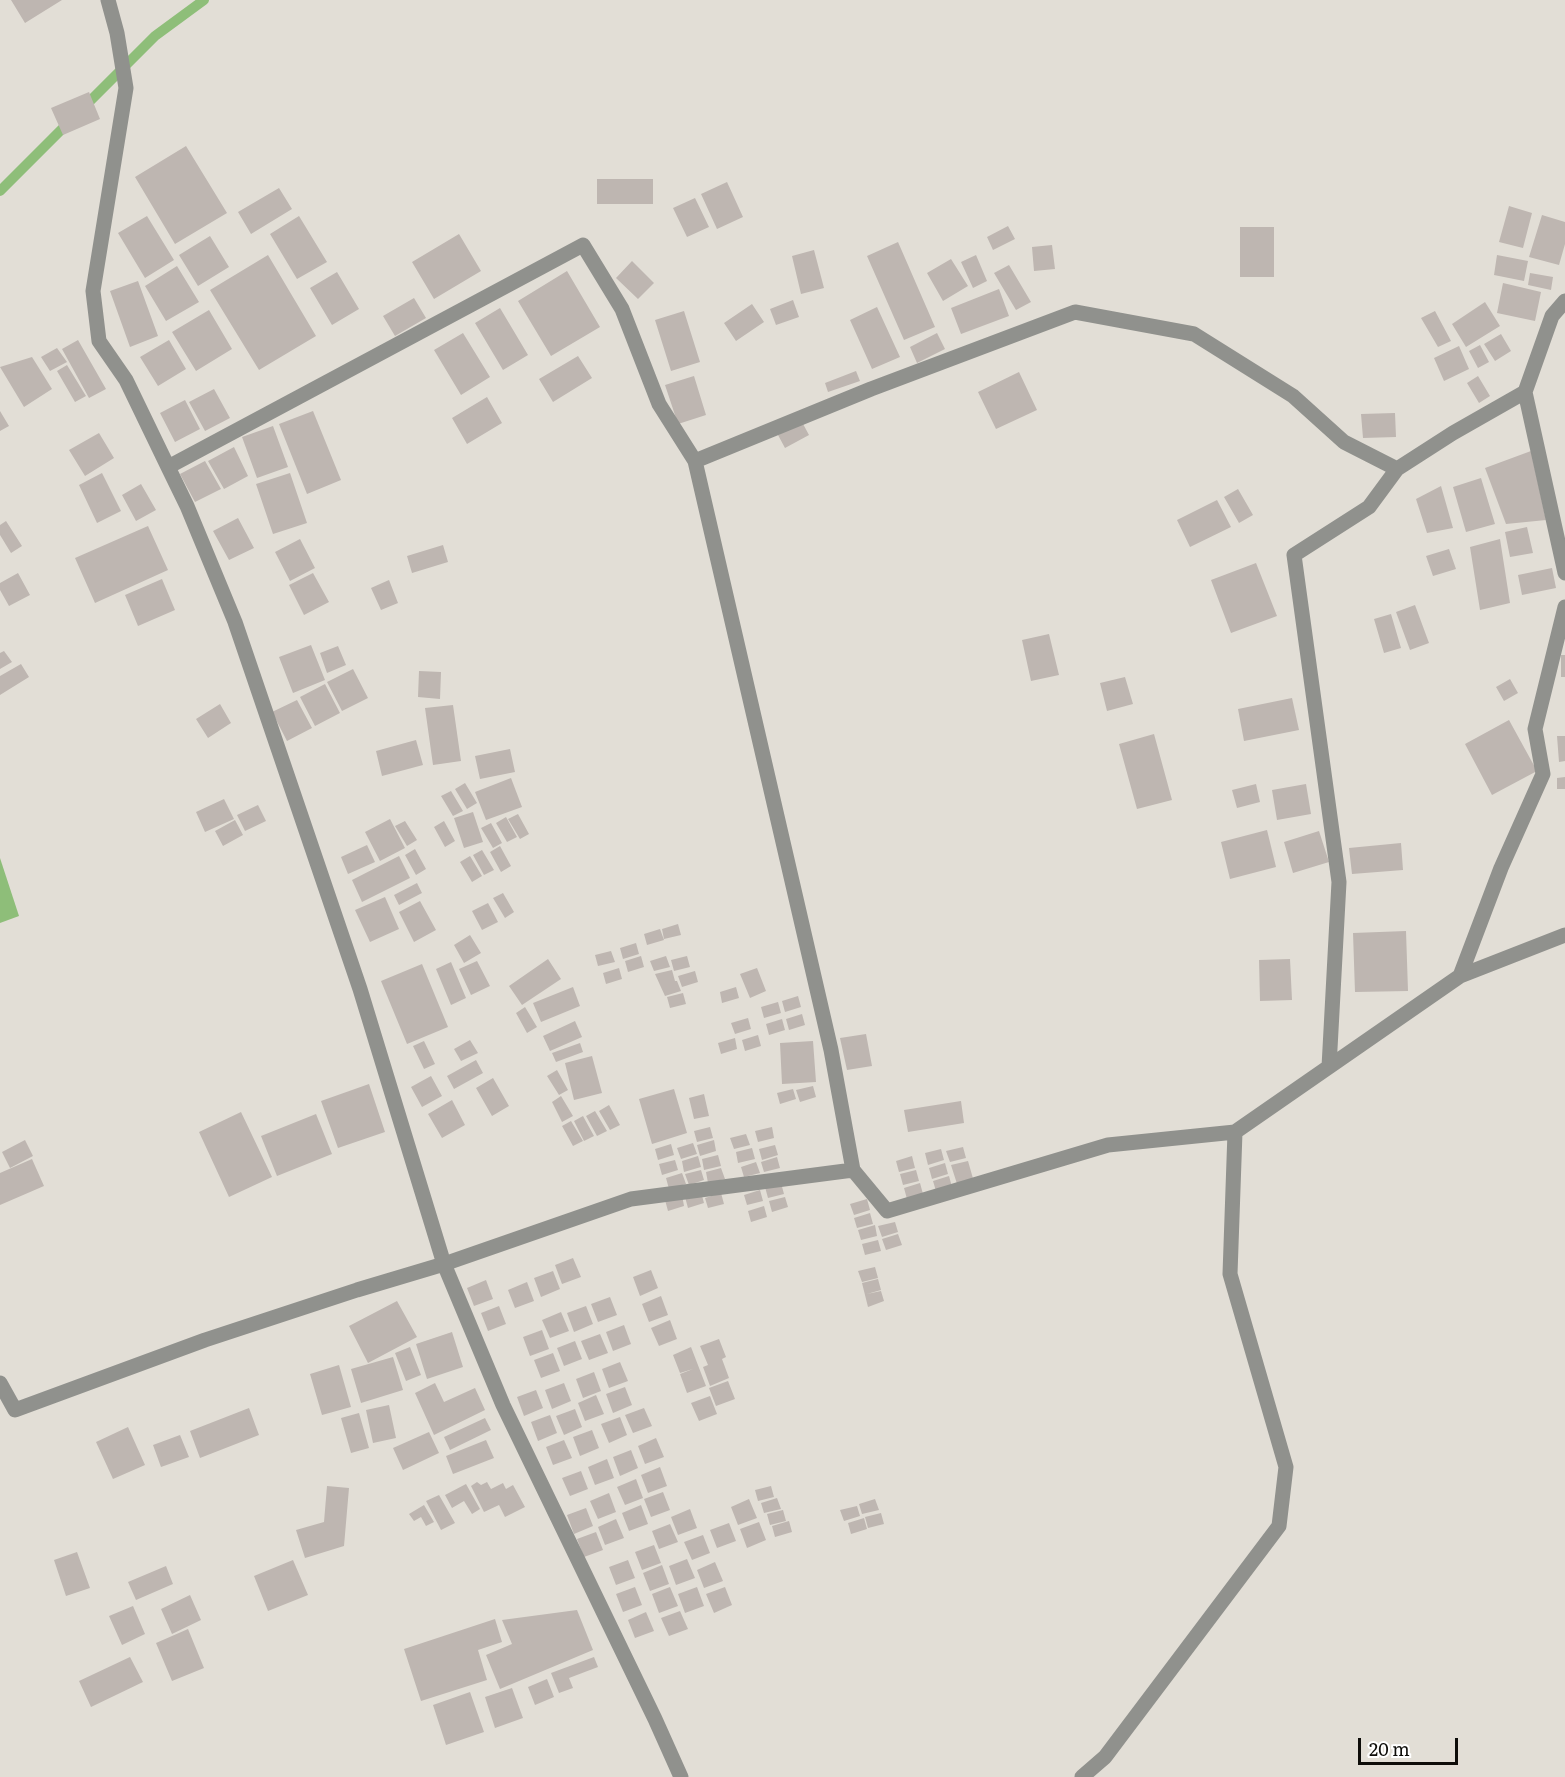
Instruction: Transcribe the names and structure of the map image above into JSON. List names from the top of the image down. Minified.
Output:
{"scale_bar":"20 m"}
